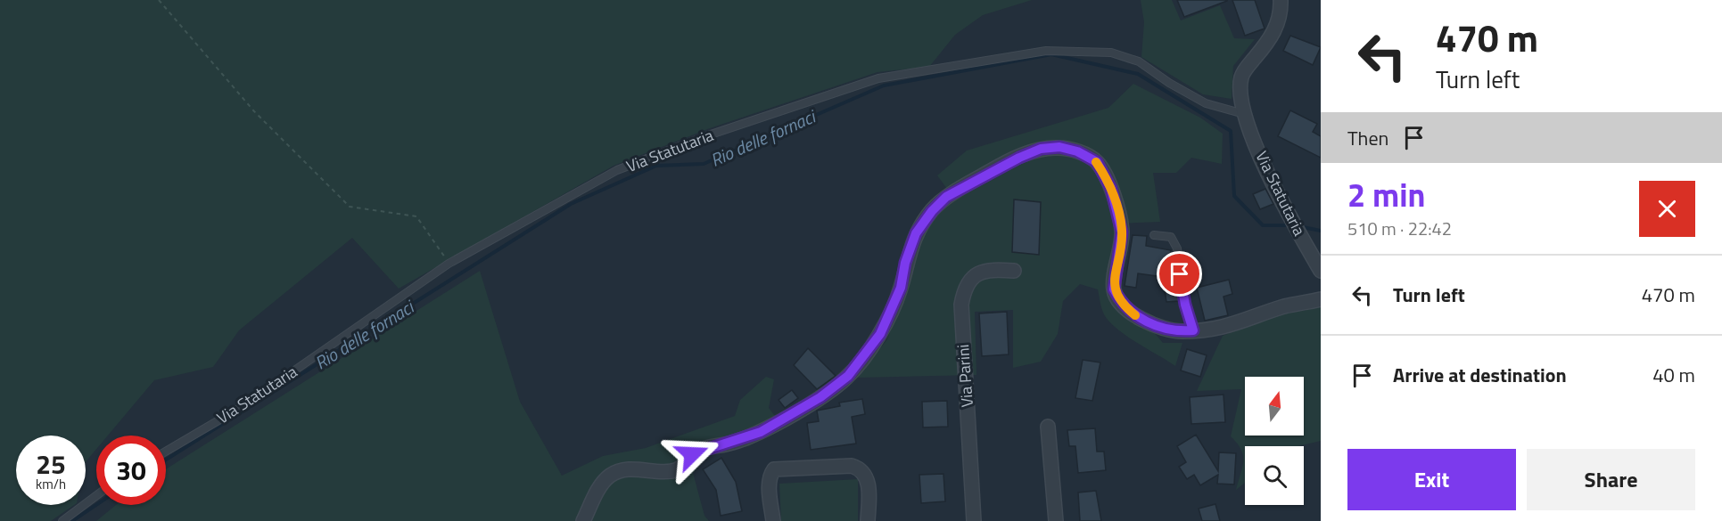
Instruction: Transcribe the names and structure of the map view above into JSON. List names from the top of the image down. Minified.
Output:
{"streets":{"street":["Via Statutaria","Via Parini"]},"water":["Rio delle fornaci"],"north":"top","page":{"turn":["470 m","Turn left"],"then":"Then","heading":["2 min","510 m · 22:42"],"list":[{"name":"Turn left","value":"470 m"},{"name":"Arrive at destination","value":"40 m"}],"speed":"25 km/h","limit":"30","buttons":["Exit","Share"]}}
